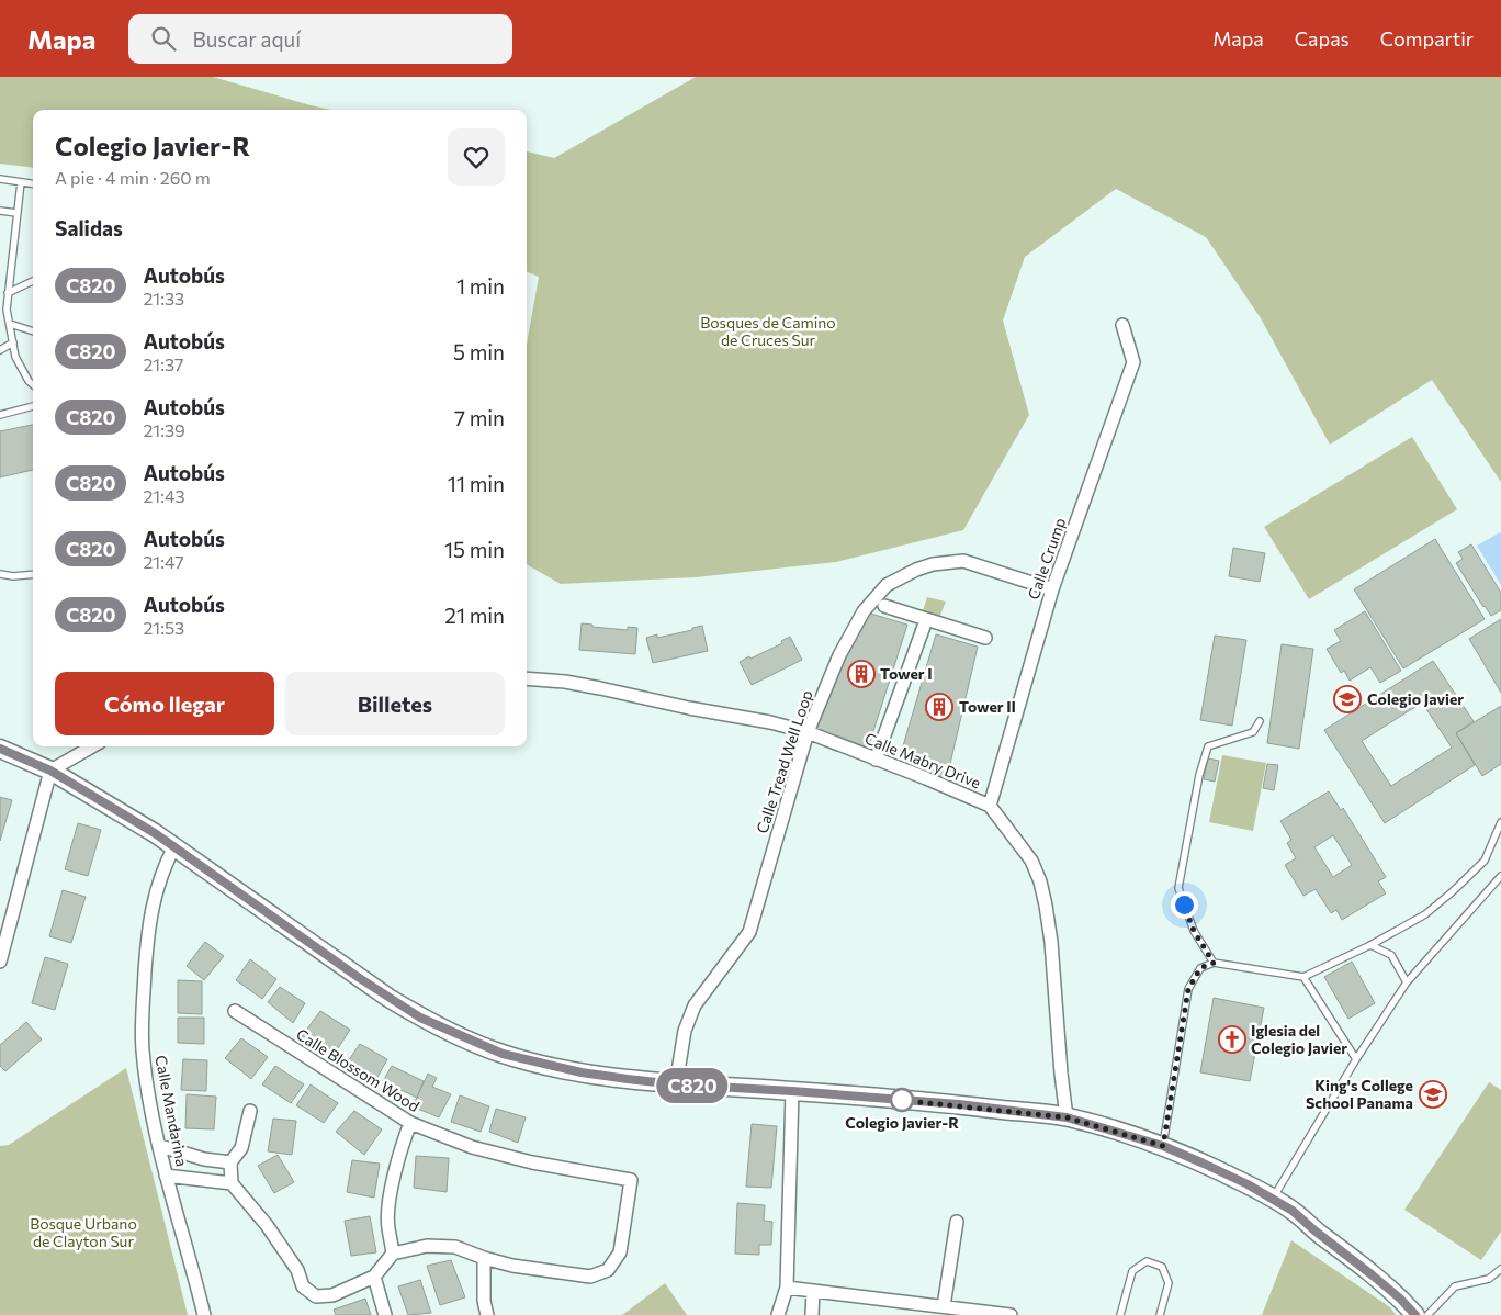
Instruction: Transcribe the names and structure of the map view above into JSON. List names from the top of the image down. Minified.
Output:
{"streets":{"street":["Calle Crump","Calle Mabry Drive","Calle Tread Well Loop","Calle Blossom Wood","Calle Mandarina"]},"crossings":[["Calle Crump","Calle Mabry Drive"],["Calle Crump","Calle Tread Well Loop"],["Calle Mabry Drive","Calle Tread Well Loop"]],"parks":["Bosques de Camino de Cruces Sur","Bosque Urbano de Clayton Sur"],"places":{"building":["Tower I","Tower II"],"school or university":["Colegio Javier","King's College School Panama"],"church":["Iglesia del Colegio Javier"],"other":["Colegio Javier-R"]},"lines":["bus line C820"],"page":{"header":"Mapa","search":"Buscar aquí","nav":["Mapa","Capas","Compartir"],"on_map":"C820","heading":[["Colegio Javier-R","A pie · 4 min · 260 m"],"Salidas"],"list":[{"mark":"C820","name":"Autobús","note":"21:33","value":"1 min"},{"mark":"C820","name":"Autobús","note":"21:37","value":"5 min"},{"mark":"C820","name":"Autobús","note":"21:39","value":"7 min"},{"mark":"C820","name":"Autobús","note":"21:43","value":"11 min"},{"mark":"C820","name":"Autobús","note":"21:47","value":"15 min"},{"mark":"C820","name":"Autobús","note":"21:53","value":"21 min"}],"buttons":["Cómo llegar","Billetes"]}}
